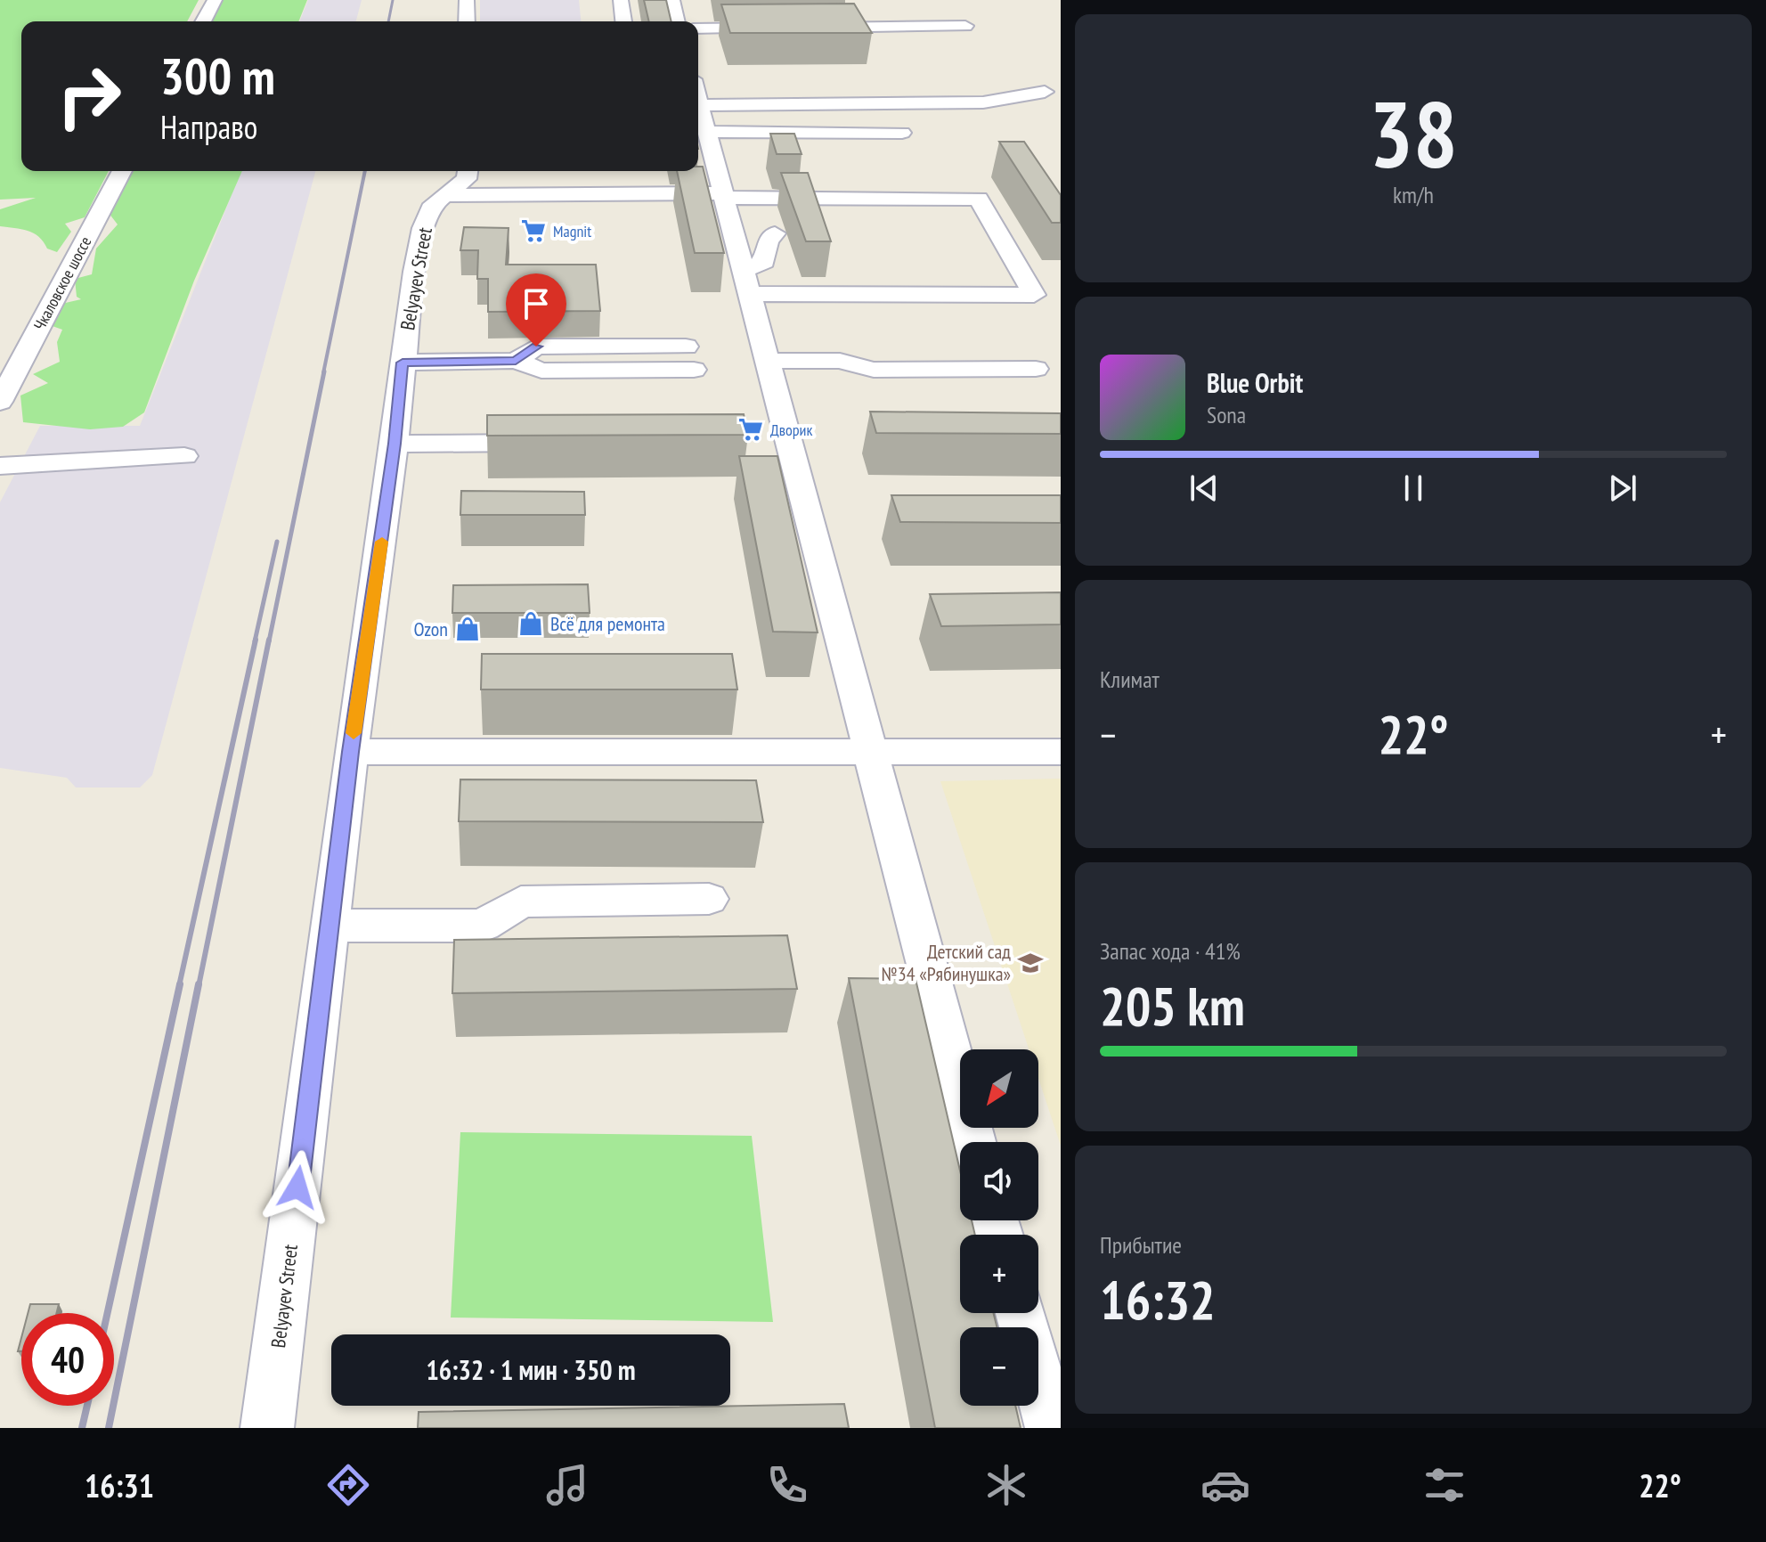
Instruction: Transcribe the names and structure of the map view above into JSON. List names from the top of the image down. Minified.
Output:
{"streets":{"street":["Belyayev Street","Чкаловское шоссе"]},"places":{"supermarket":["Magnit","Дворик"],"shop":["Всё для ремонта","Ozon"],"school or university":["Детский сад №34 «Рябинушка»"]},"north":"bottom left","page":{"tile":[["38","km/h"],"Климат",["Запас хода · 41%","205 km"],["Прибытие","16:32"]],"turn":["300 m","Направо"],"song":["Blue Orbit","Sona"],"heat":["−","22°","+"],"map_buttons":["+","−"],"limit":"40","trip":"16:32 · 1 мин · 350 m","tabs":["16:31","22°"]}}
